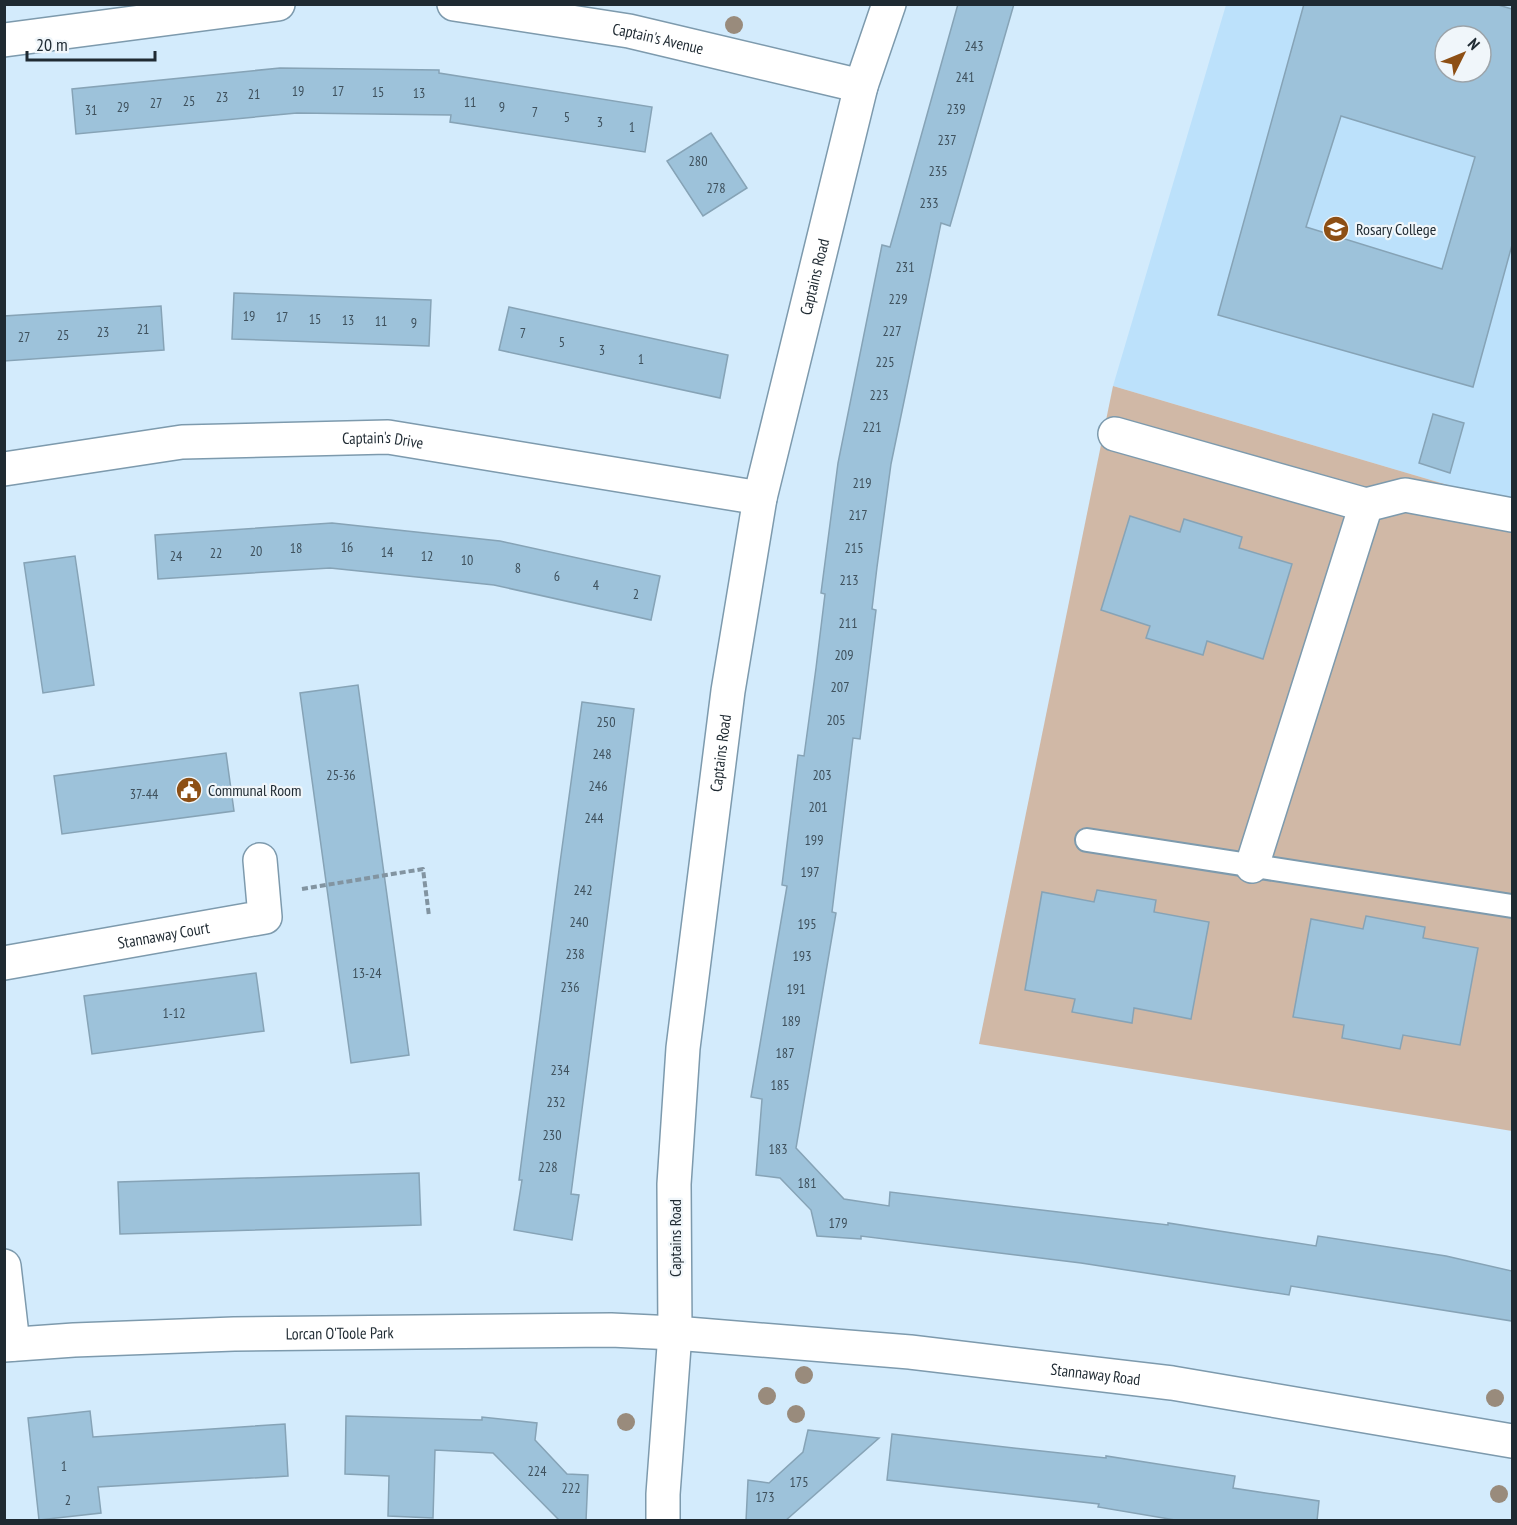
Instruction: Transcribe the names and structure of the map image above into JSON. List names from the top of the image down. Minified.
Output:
{"streets":{"street":["Captain's Avenue","Captains Road","Captain's Drive","Stannaway Court","Lorcan O'Toole Park","Stannaway Road"]},"crossings":[["Captain's Avenue","Captains Road"],["Captains Road","Captain's Drive"],["Captains Road","Lorcan O'Toole Park"],["Captains Road","Stannaway Road"],["Lorcan O'Toole Park","Stannaway Road"]],"places":{"school or university":["Rosary College"],"public building":["Communal Room"]},"house_numbers":["243","241","19","17","15","13","21","23","25","11","27","29","9","239","31","7","5","3","1","237","280","235","278","233","231","229","19","17","15","13","11","9","21","227","23","7","25","27","5","3","1","225","223","221","219","217","16","18","215","20","14","22","24","12","10","8","6","213","4","2","211","209","207","205","250","248","25-36","203","246","37-44","201","244","199","197","242","240","195","238","193","13-24","236","191","1-12","189","187","234","185","232","230","183","228","181","179","1","224","175","222","173","2"],"scale_bar":"20 m","north":"top right"}
